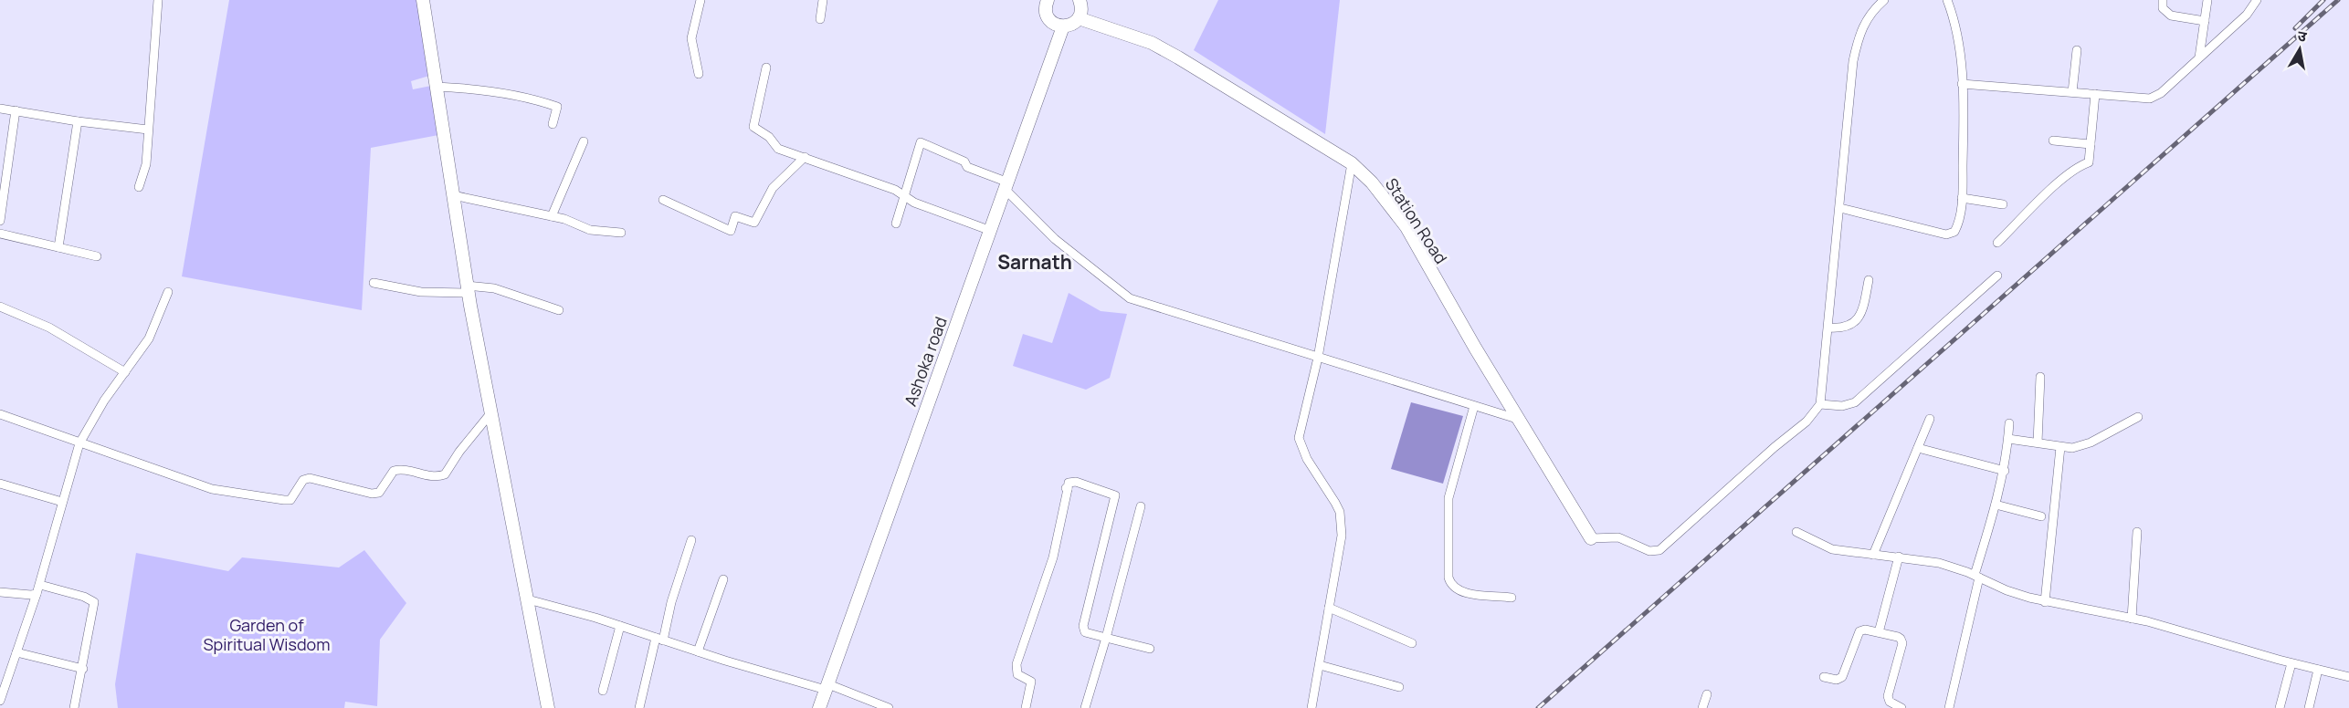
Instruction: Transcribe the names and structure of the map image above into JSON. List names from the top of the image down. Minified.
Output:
{"streets":{"street":["Station Road","Ashoka road"]},"districts":["Sarnath"],"parks":["Garden of Spiritual Wisdom"],"north":"top"}
